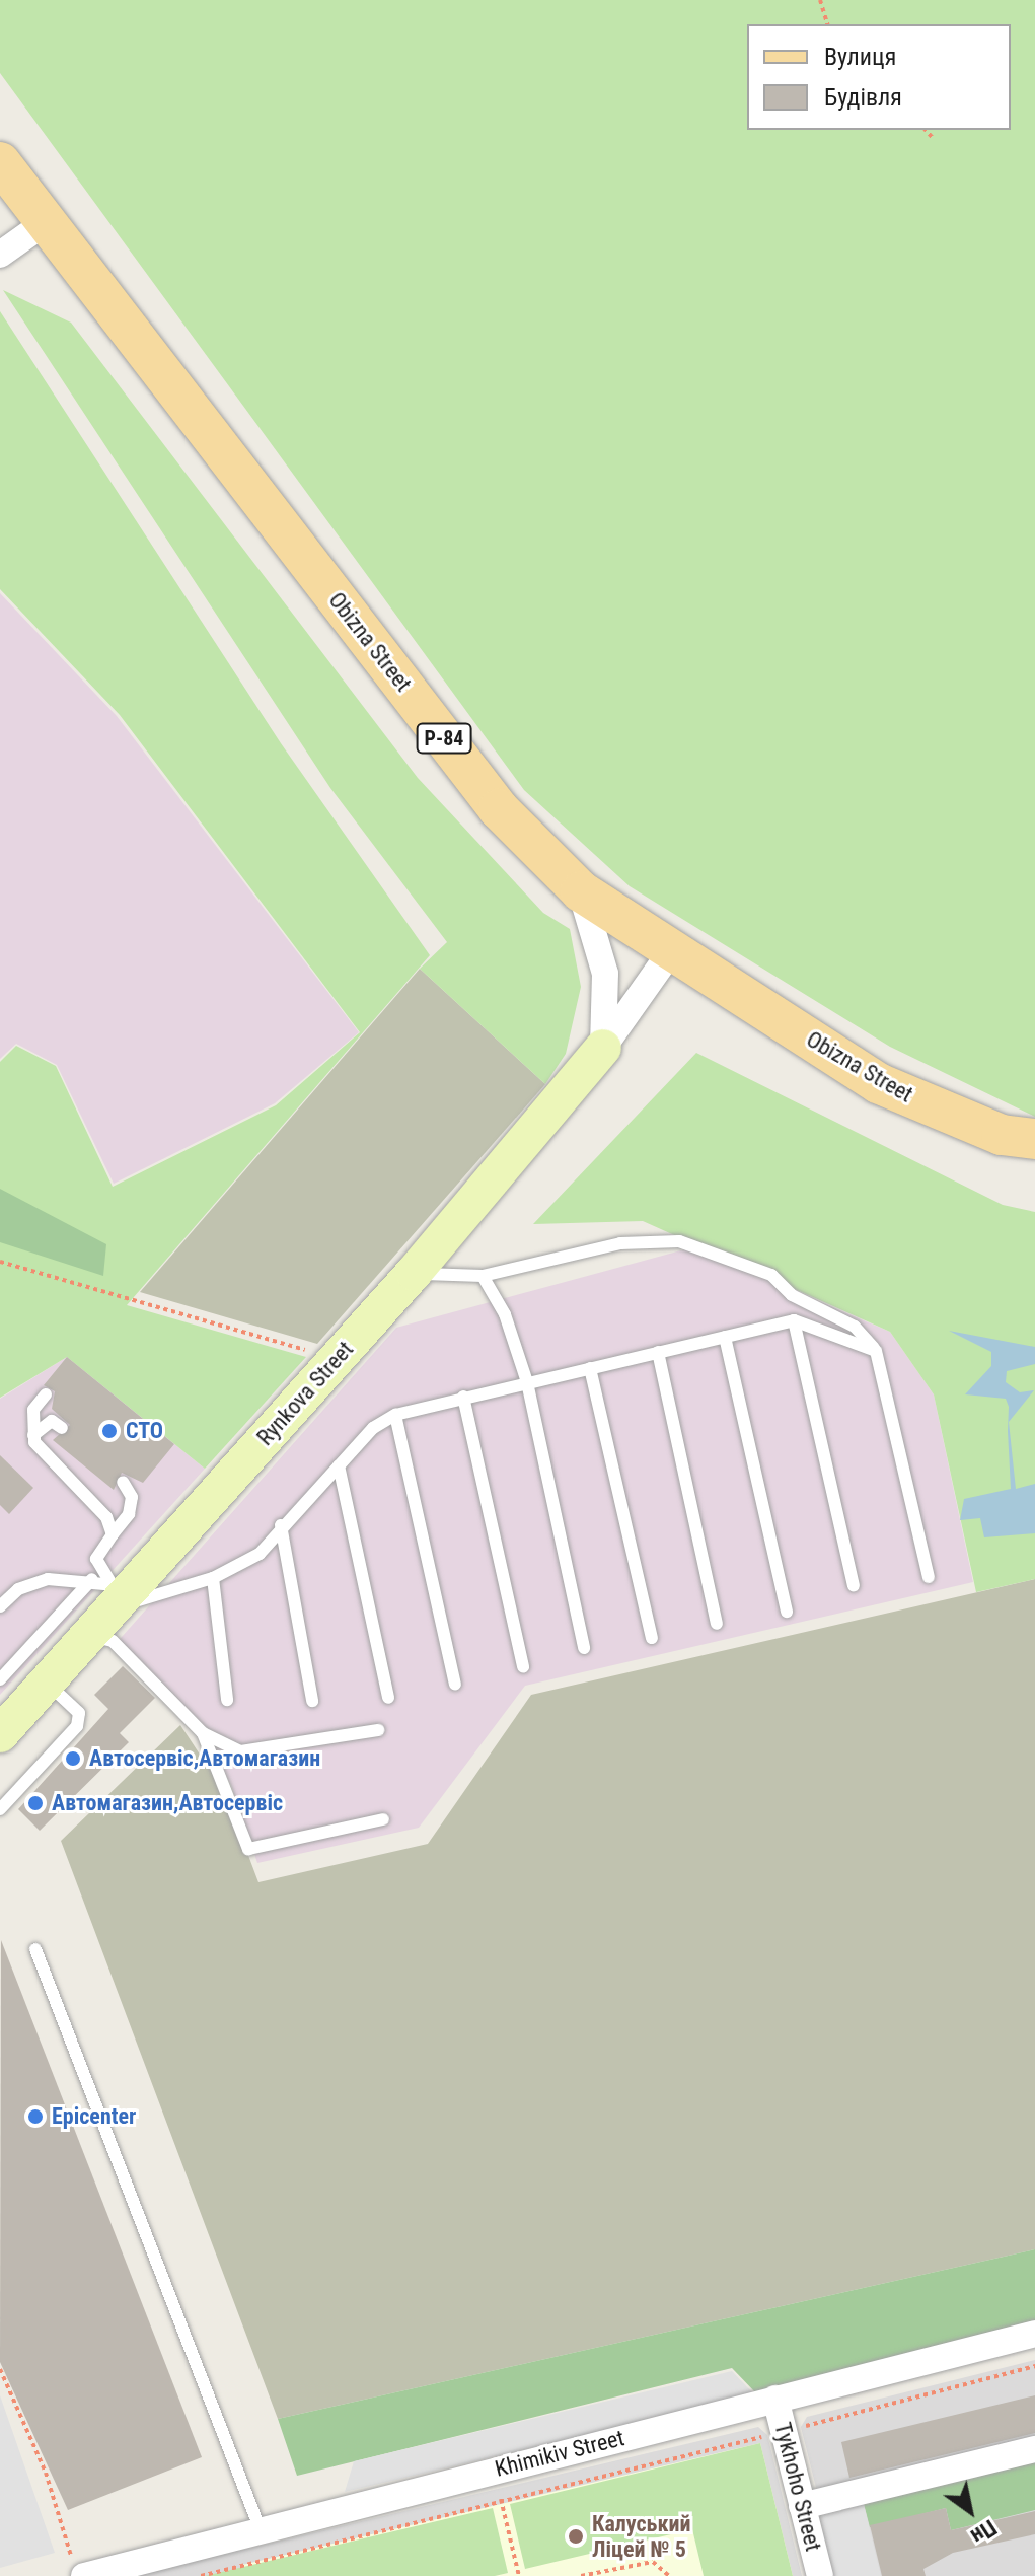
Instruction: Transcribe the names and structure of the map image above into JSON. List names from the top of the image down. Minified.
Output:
{"streets":{"main road":["Obizna Street","Р-84","Rynkova Street"],"street":["Khimikiv Street","Tykhoho Street"]},"crossings":[["Obizna Street","Rynkova Street"],["Khimikiv Street","Tykhoho Street"]],"places":["СТО","Автосервіс,Автомагазин","Автомагазин,Автосервіс","Epicenter","Калуський Ліцей № 5"],"legend":["Вулиця","Будівля"],"north":"bottom right"}
